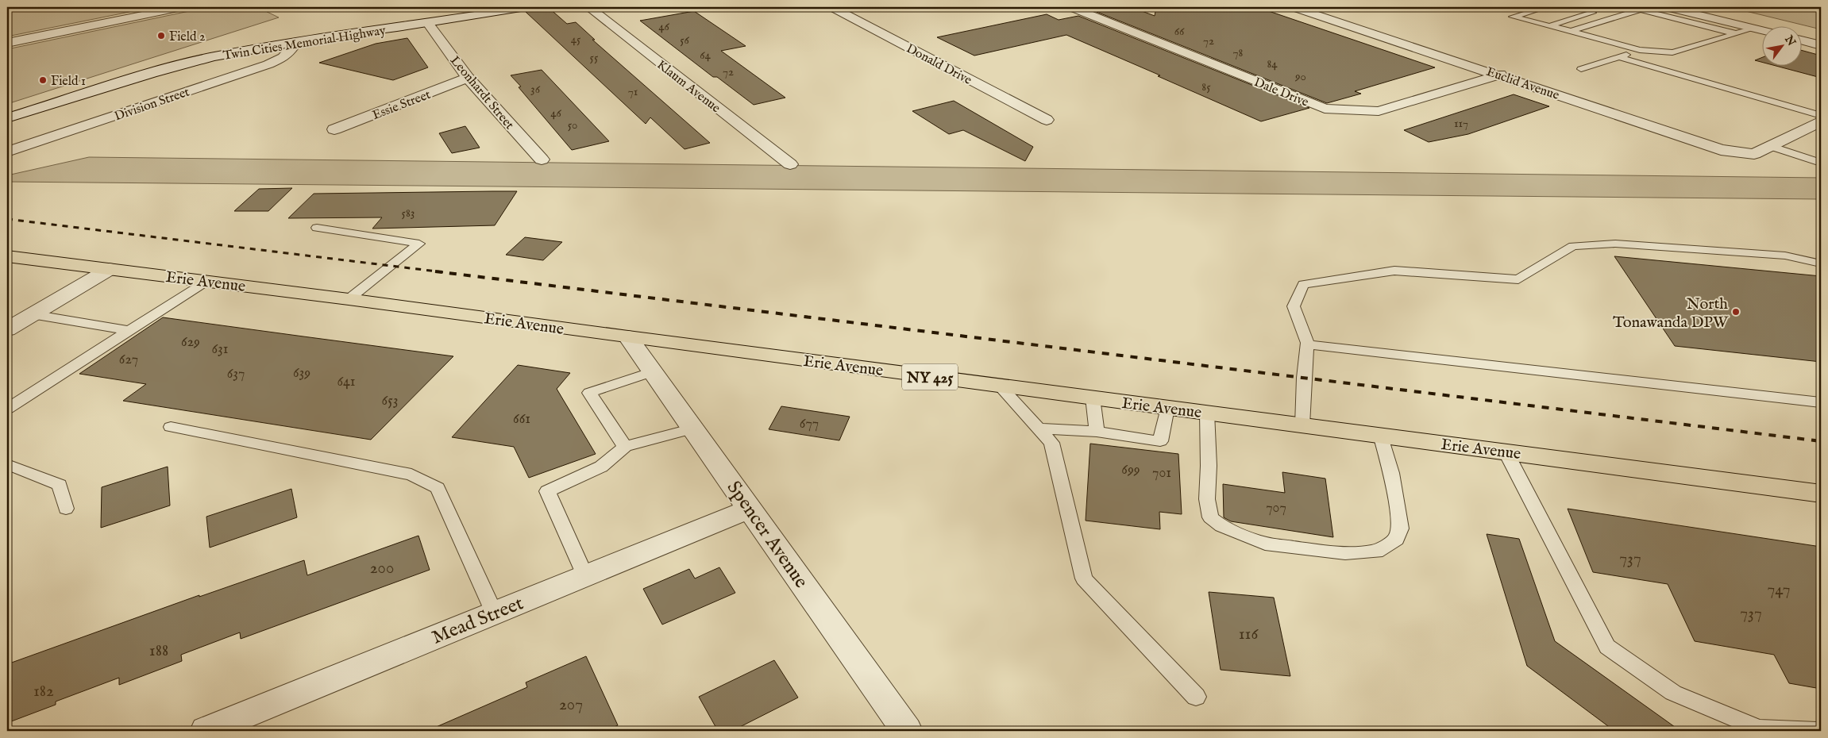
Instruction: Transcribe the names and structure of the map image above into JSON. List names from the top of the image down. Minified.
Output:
{"streets":{"main road":["Erie Avenue","NY 425"],"street":["Twin Cities Memorial Highway","Donald Drive","Euclid Avenue","Klaum Avenue","Dale Drive","Leonhardt Street","Division Street","Essie Street","Spencer Avenue","Mead Street"]},"crossings":[["Twin Cities Memorial Highway","Division Street"],["Euclid Avenue","Dale Drive"],["Leonhardt Street","Essie Street"],["Erie Avenue","Spencer Avenue"],["Spencer Avenue","Mead Street"]],"places":["Field 2","Field 1","North Tonawanda DPW"],"house_numbers":["46","66","45","56","72","78","64","55","84","72","90","85","36","71","46","117","50","583","629","631","627","639","637","641","653","661","677","699","701","707","737","200","747","737","116","188","182","207"],"north":"top right"}
